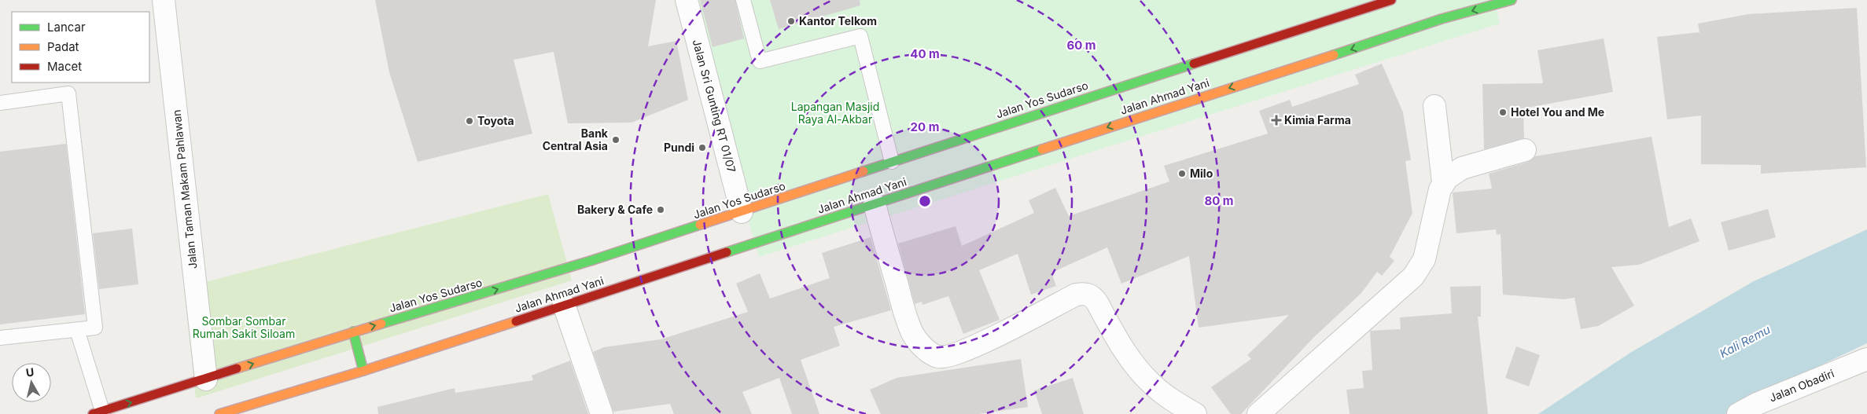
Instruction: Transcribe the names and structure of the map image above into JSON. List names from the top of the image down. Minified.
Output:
{"streets":{"highway":["Jalan Ahmad Yani","Jalan Yos Sudarso"],"street":["Jalan Sri Gunting RT 01/07","Jalan Taman Makam Pahlawan","Jalan Obadiri"]},"crossings":[["Jalan Yos Sudarso","Jalan Sri Gunting RT 01/07"],["Jalan Yos Sudarso","Jalan Taman Makam Pahlawan"]],"one_way":["Jalan Ahmad Yani","Jalan Yos Sudarso"],"water":["Kali Remu"],"parks":["Lapangan Masjid Raya Al-Akbar","Sombar Sombar Rumah Sakit Siloam"],"places":{"other":["Kantor Telkom","Hotel You and Me","Toyota","Bank Central Asia","Pundi","Milo","Bakery & Cafe"],"health":["Kimia Farma"]},"legend":["Lancar","Padat","Macet"],"north":"top","rings":["60 m","40 m","20 m","80 m"]}
